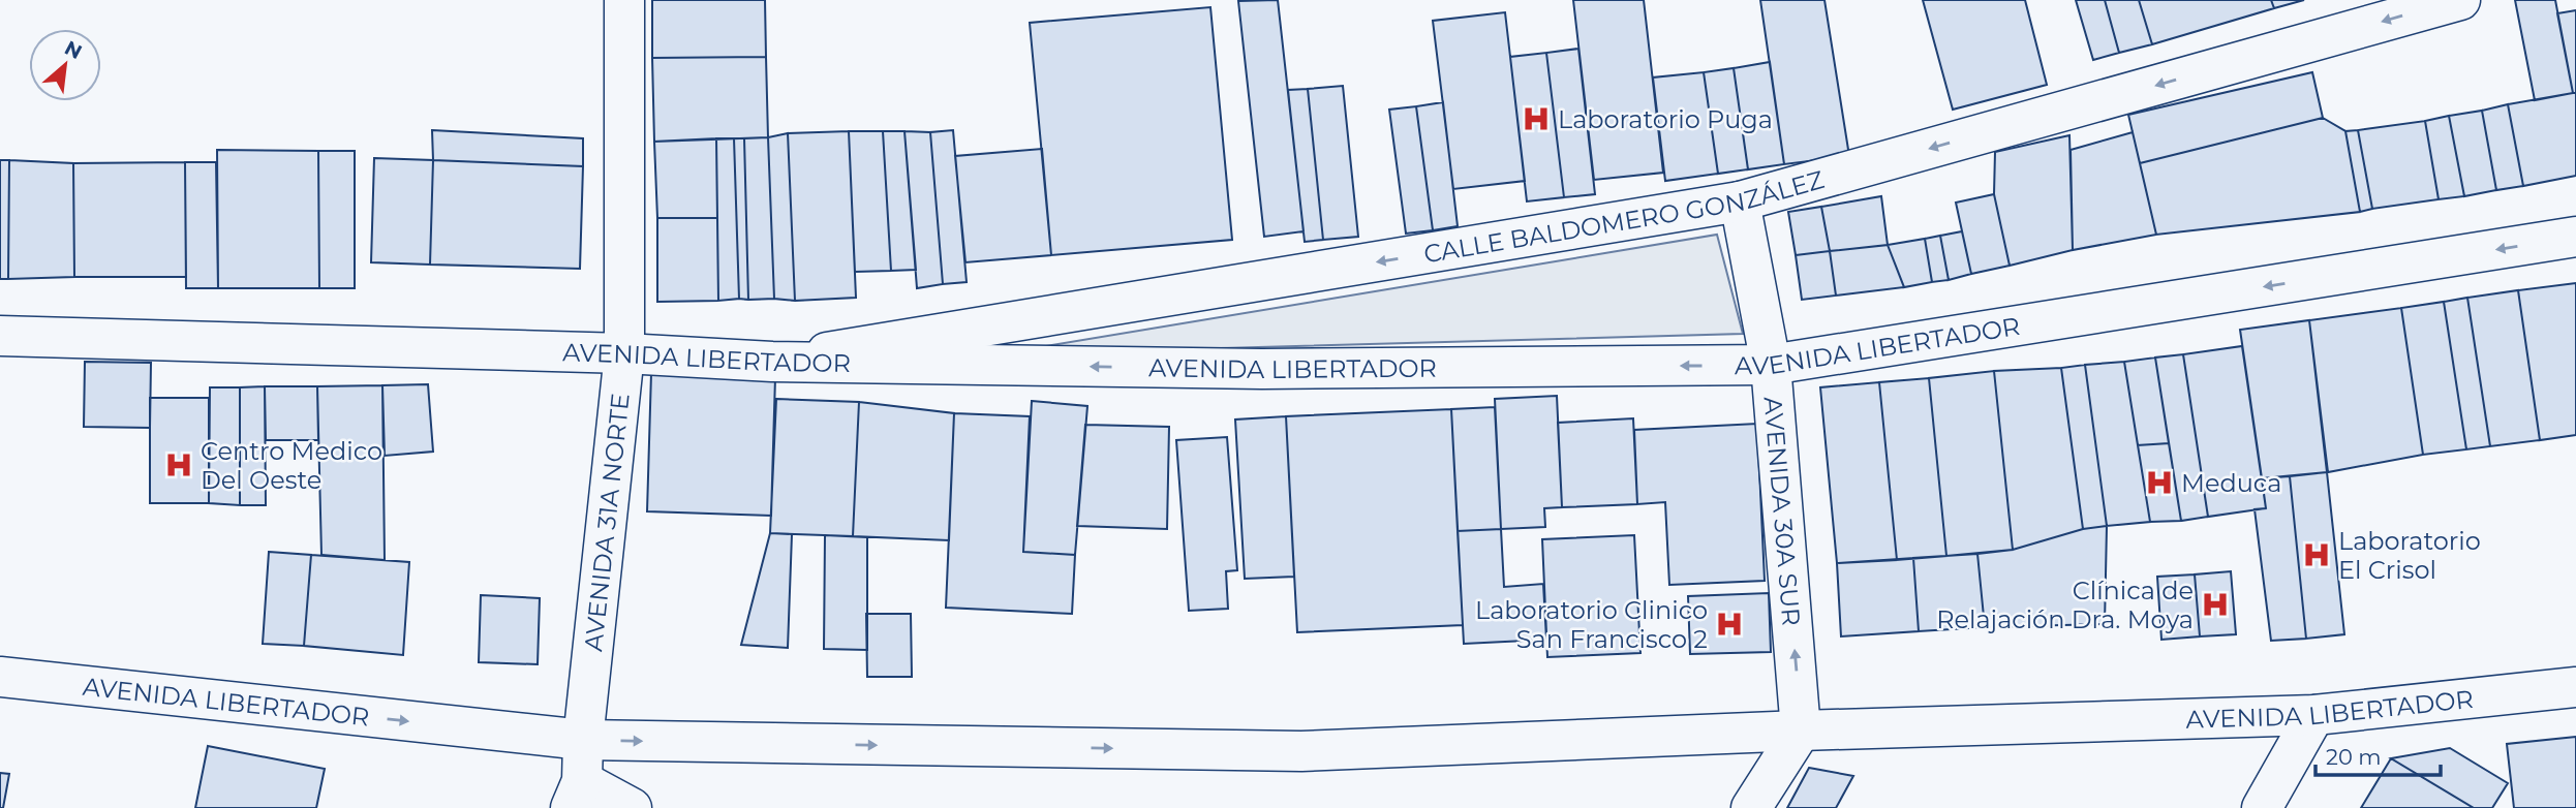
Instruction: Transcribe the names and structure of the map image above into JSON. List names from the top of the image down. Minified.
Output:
{"streets":{"main road":["CALLE BALDOMERO GONZÁLEZ","AVENIDA LIBERTADOR","AVENIDA 30A SUR","AVENIDA 31A NORTE"]},"crossings":[["CALLE BALDOMERO GONZÁLEZ","AVENIDA LIBERTADOR"],["CALLE BALDOMERO GONZÁLEZ","AVENIDA 30A SUR"],["AVENIDA LIBERTADOR","AVENIDA 30A SUR"],["AVENIDA LIBERTADOR","AVENIDA 31A NORTE"]],"one_way":["CALLE BALDOMERO GONZÁLEZ","AVENIDA 30A SUR"],"places":{"hospital":["Laboratorio Puga","Centro Medico Del Oeste","Meduca","Laboratorio El Crisol","Clínica de Relajación Dra. Moya","Laboratorio Clinico San Francisco 2"]},"scale_bar":"20 m","north":"top right"}
